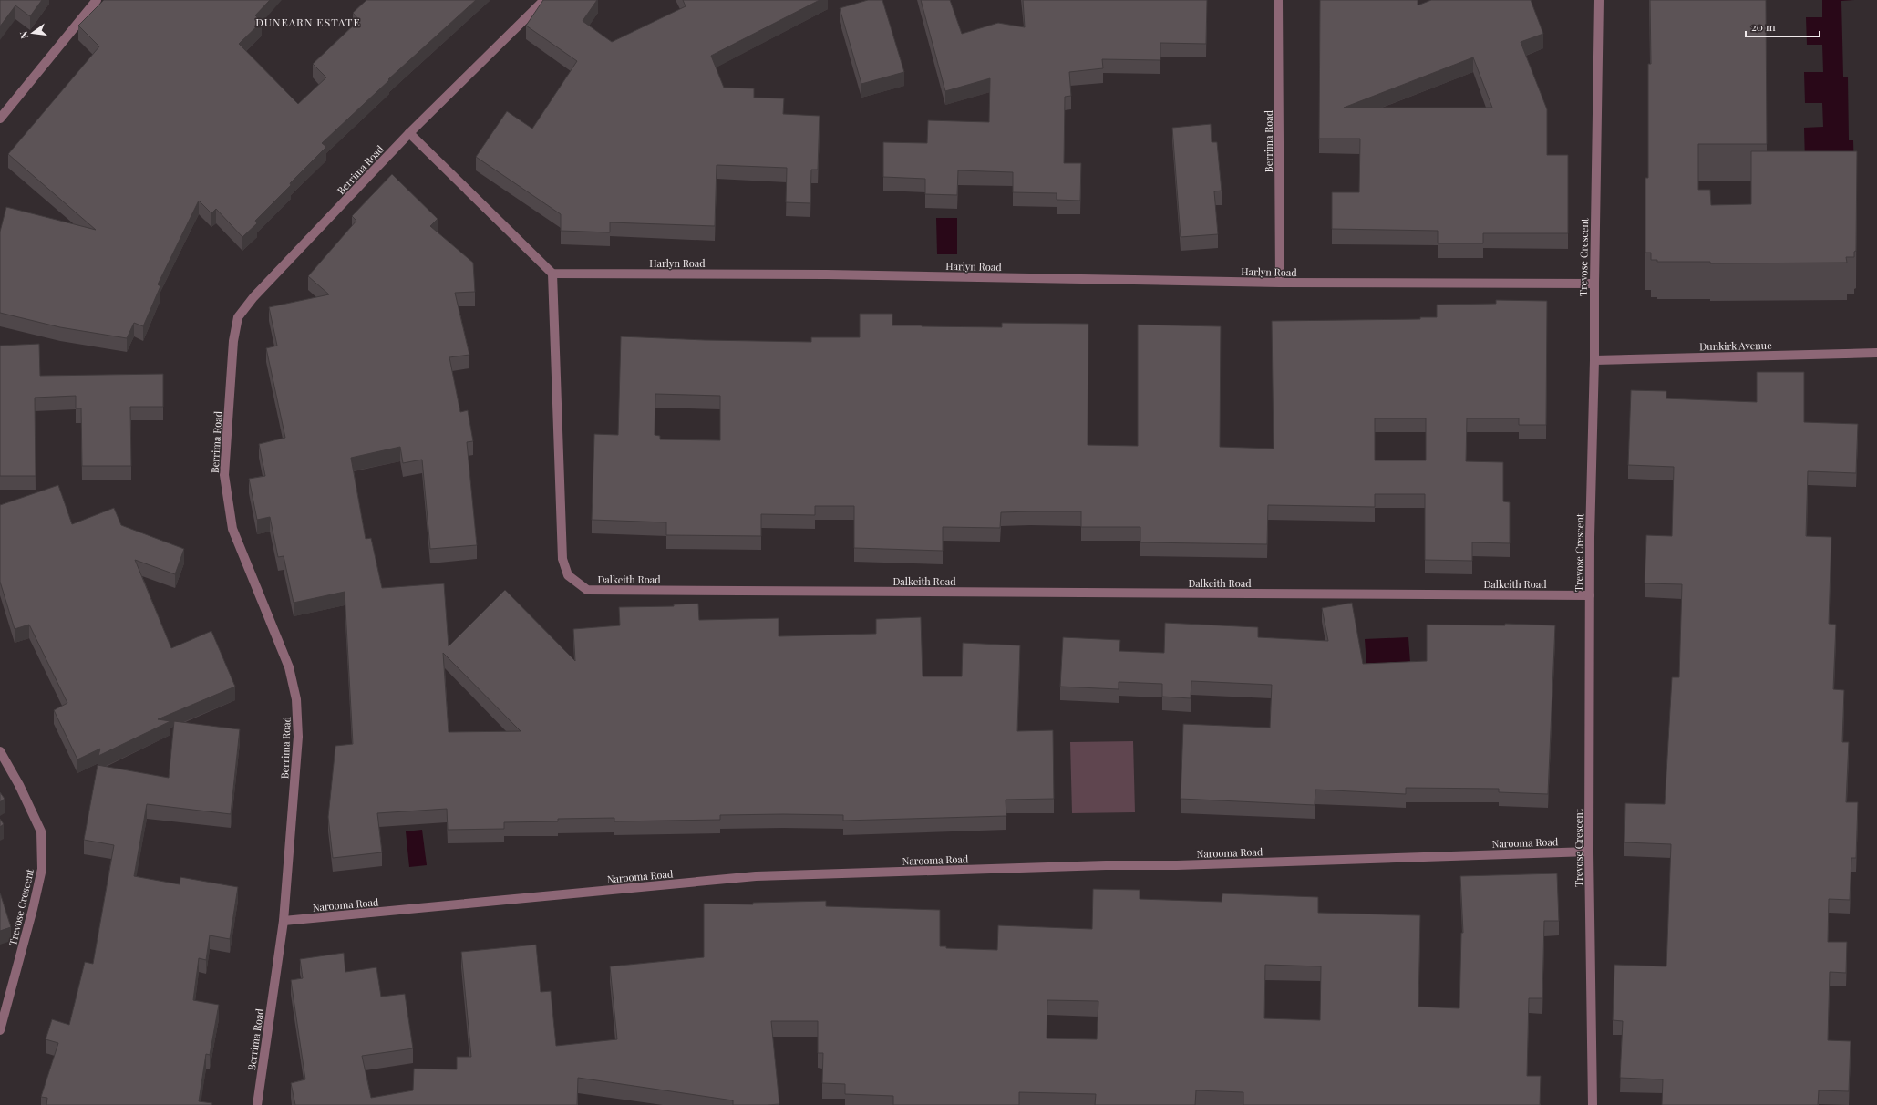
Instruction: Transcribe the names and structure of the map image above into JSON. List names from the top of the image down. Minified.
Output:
{"streets":{"street":["Berrima Road","Trevose Crescent","Harlyn Road","Dunkirk Avenue","Dalkeith Road","Narooma Road"]},"crossings":[["Berrima Road","Harlyn Road"],["Berrima Road","Narooma Road"],["Trevose Crescent","Harlyn Road"],["Trevose Crescent","Dunkirk Avenue"],["Trevose Crescent","Dalkeith Road"],["Trevose Crescent","Narooma Road"],["Harlyn Road","Dalkeith Road"]],"districts":["DUNEARN ESTATE"],"scale_bar":"20 m","north":"left"}
